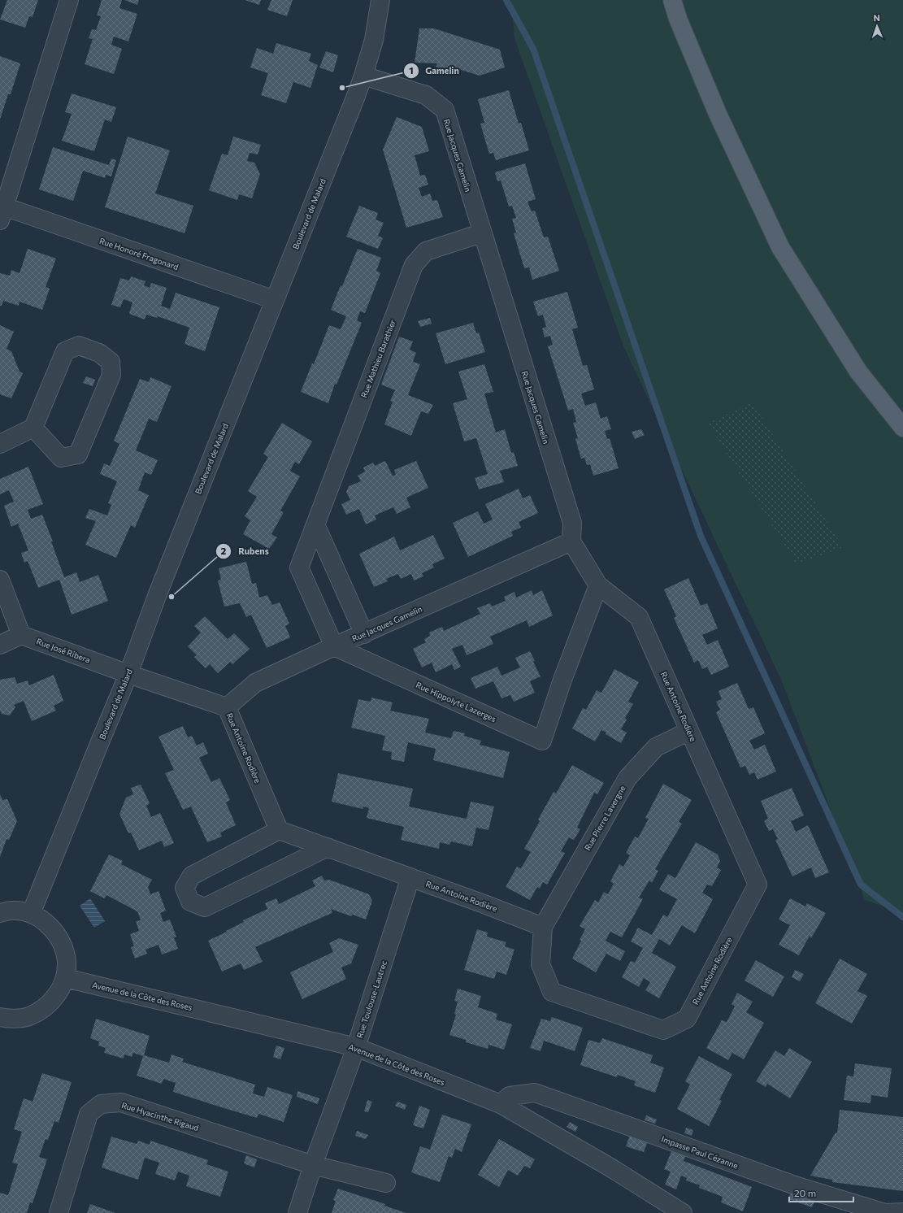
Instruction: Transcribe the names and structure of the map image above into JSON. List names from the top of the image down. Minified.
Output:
{"streets":{"street":["Rue Jacques Gamelin","Boulevard de Malard","Rue Honoré Fragonard","Rue Mathieu Barathier","Rue José Ribera","Rue Hippolyte Lazerges","Rue Antoine Rodière","Rue Pierre Lavergne","Avenue de la Côte des Roses","Rue Toulouse-Lautrec","Rue Hyacinthe Rigaud","Impasse Paul Cézanne"]},"crossings":[["Rue Jacques Gamelin","Boulevard de Malard"],["Rue Jacques Gamelin","Rue Mathieu Barathier"],["Rue Jacques Gamelin","Rue Hippolyte Lazerges"],["Rue Jacques Gamelin","Rue Antoine Rodière"],["Boulevard de Malard","Rue Honoré Fragonard"],["Boulevard de Malard","Rue José Ribera"],["Boulevard de Malard","Rue Antoine Rodière"],["Rue Mathieu Barathier","Rue Hippolyte Lazerges"],["Rue José Ribera","Rue Antoine Rodière"],["Rue Hippolyte Lazerges","Rue Antoine Rodière"],["Rue Antoine Rodière","Rue Pierre Lavergne"],["Rue Antoine Rodière","Rue Toulouse-Lautrec"],["Avenue de la Côte des Roses","Rue Toulouse-Lautrec"],["Avenue de la Côte des Roses","Impasse Paul Cézanne"],["Rue Toulouse-Lautrec","Rue Hyacinthe Rigaud"]],"places":["Gamelin","Rubens"],"scale_bar":"20 m","north":"top"}
